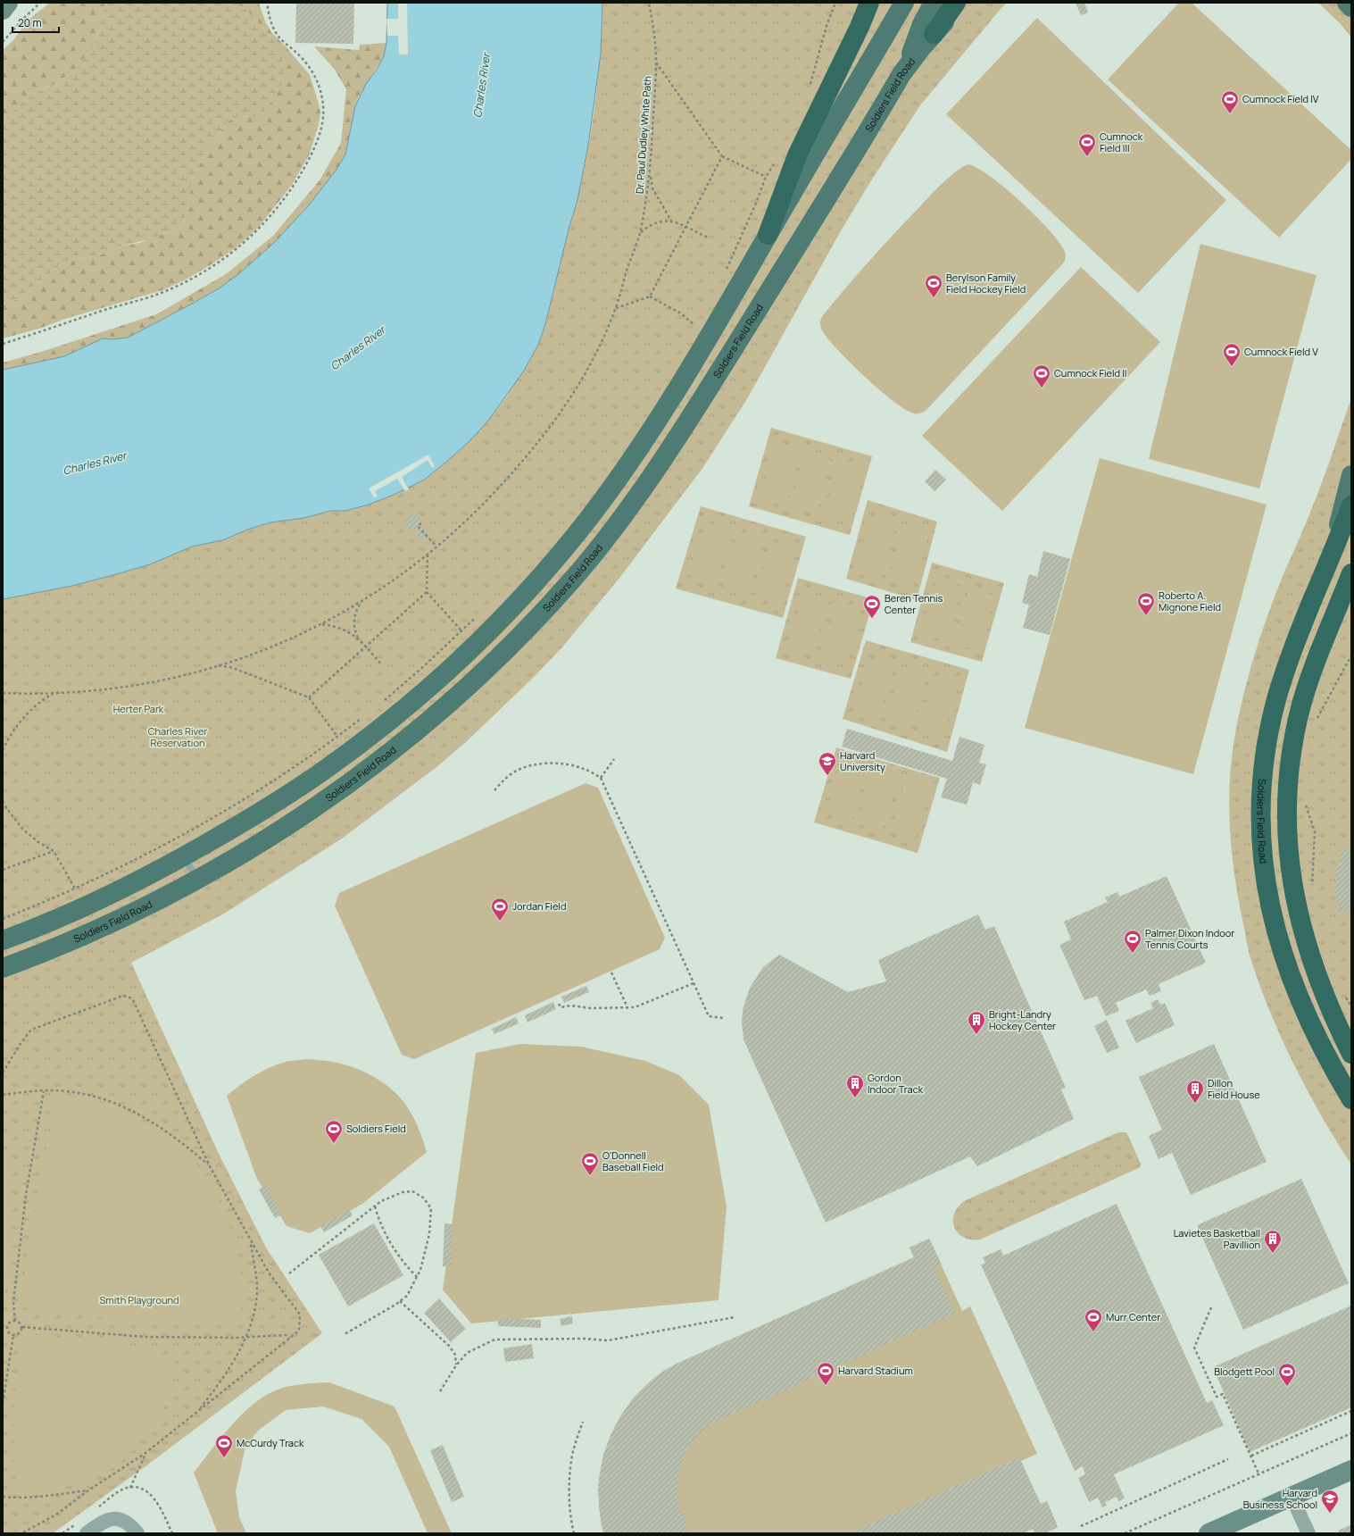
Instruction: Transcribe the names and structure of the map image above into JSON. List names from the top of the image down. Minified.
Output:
{"streets":{"highway":["Soldiers Field Road"],"path":["Dr. Paul Dudley White Path"]},"water":["Charles River"],"parks":["Herter Park","Charles River Reservation","Smith Playground"],"places":{"sports":["Cumnock Field IV","Cumnock Field III","Berylson Family Field Hockey Field","Cumnock Field V","Cumnock Field II","Roberto A. Mignone Field","Beren Tennis Center","Jordan Field","Palmer Dixon Indoor Tennis Courts","Soldiers Field","O'Donnell Baseball Field","Murr Center","Harvard Stadium","Blodgett Pool","McCurdy Track"],"school or university":["Harvard University","Harvard Business School"],"building":["Bright-Landry Hockey Center","Gordon Indoor Track","Dillon Field House","Lavietes Basketball Pavillion"]},"scale_bar":"20 m"}
